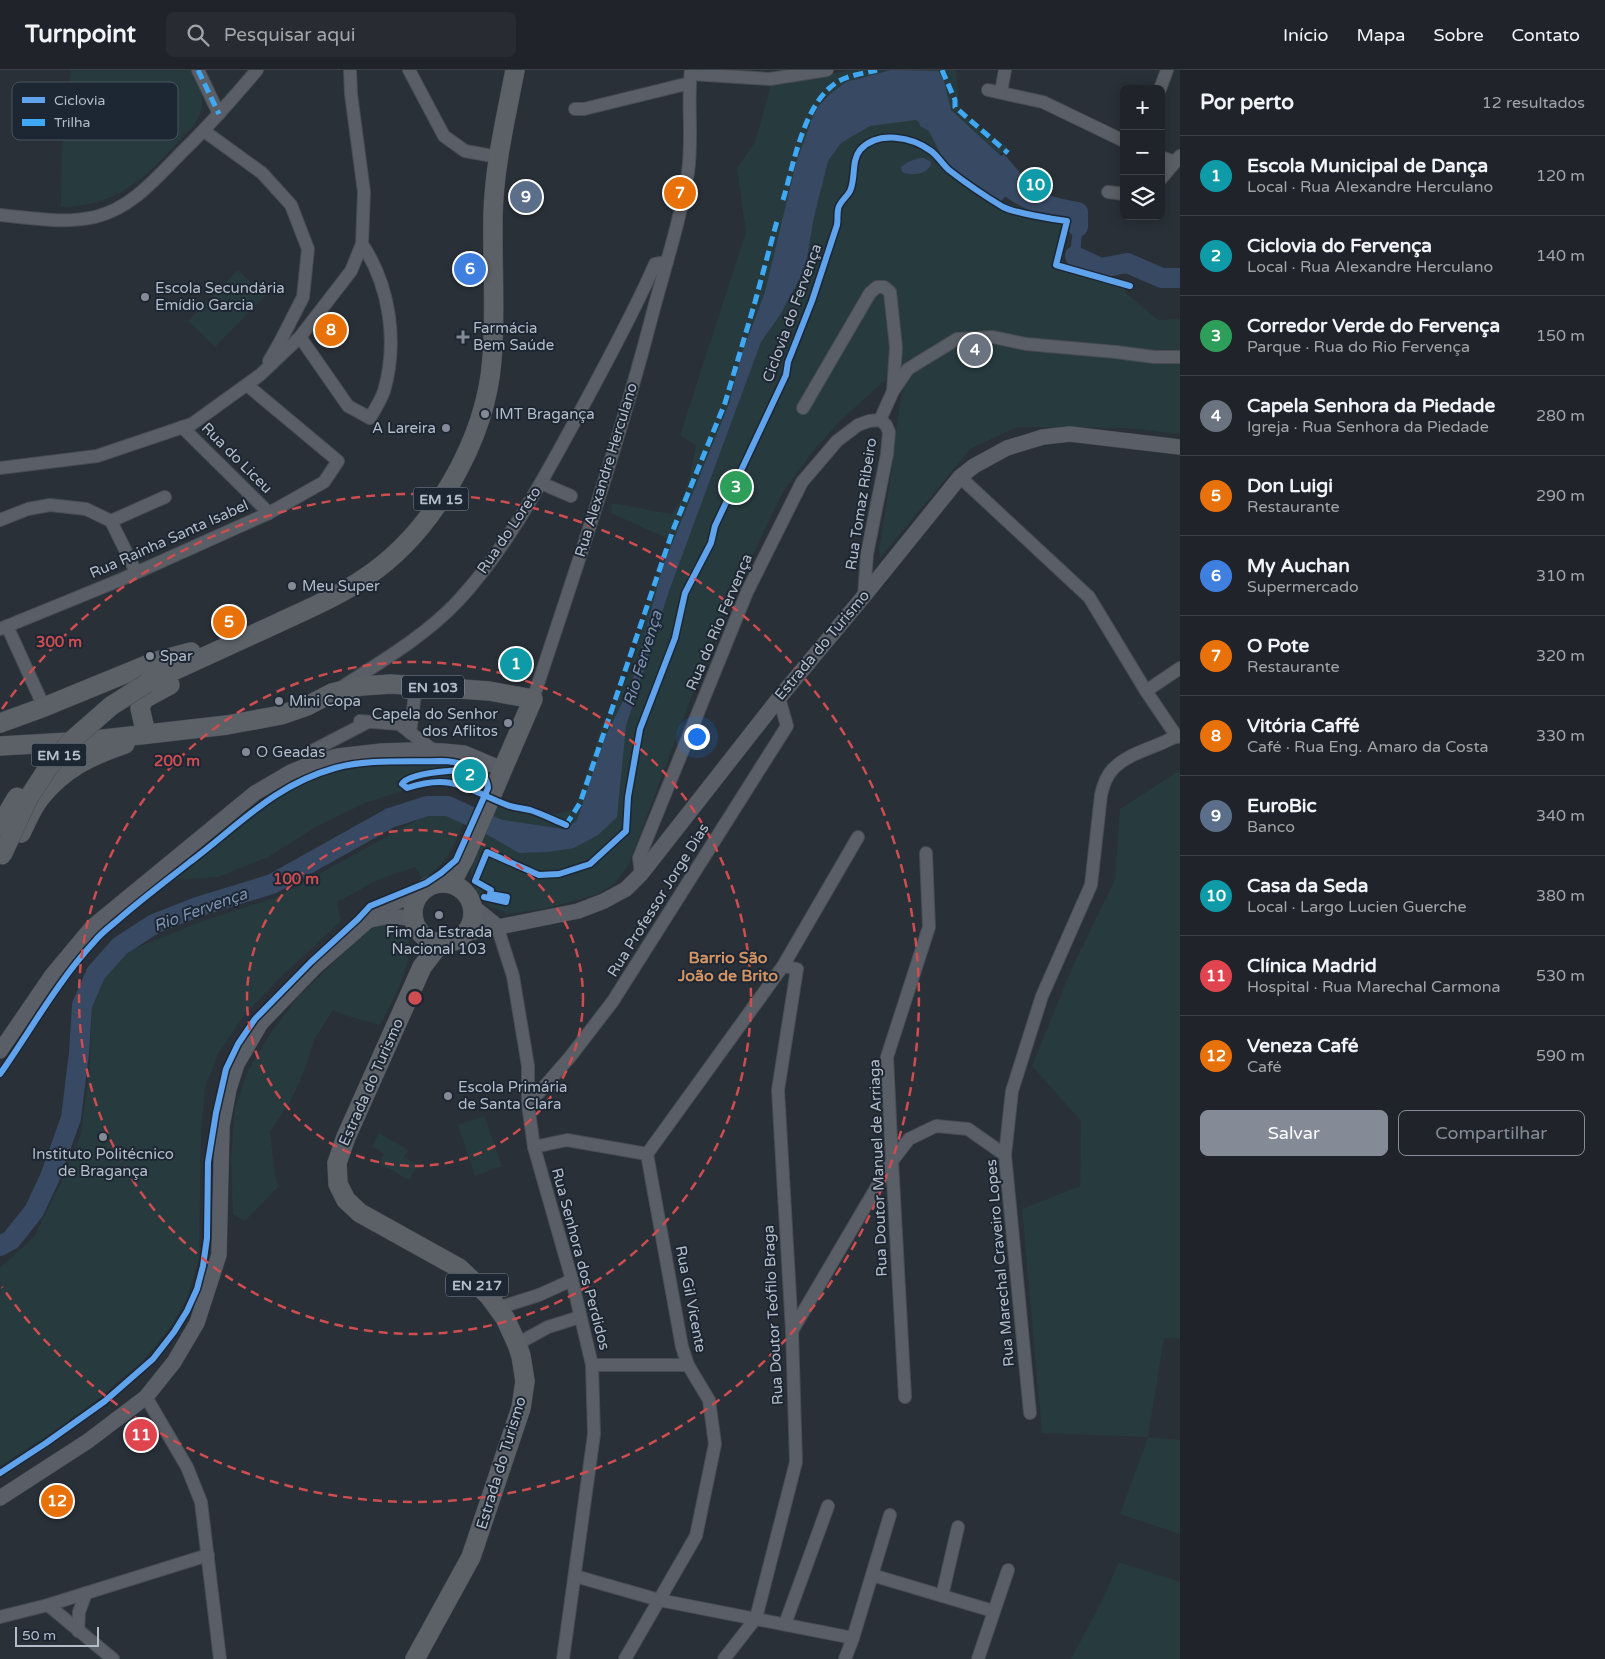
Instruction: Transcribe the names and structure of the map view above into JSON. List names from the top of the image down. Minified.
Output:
{"streets":{"main road":["Rua Alexandre Herculano","EM 15","Rua do Loreto","Estrada do Turismo","EN 103","EN 217"],"street":["Rua do Liceu","Rua Tomaz Ribeiro","Rua Rainha Santa Isabel","Rua do Rio Fervença","Rua Professor Jorge Dias","Rua Doutor Manuel de Arriaga","Rua Senhora dos Perdidos","Rua Marechal Craveiro Lopes","Rua Gil Vicente","Rua Doutor Teófilo Braga"],"cycle path":["Ciclovia do Fervença"]},"crossings":[["Rua do Liceu","Rua Rainha Santa Isabel"],["Rua Alexandre Herculano","Rua do Loreto"],["Rua Alexandre Herculano","Estrada do Turismo"],["Rua Alexandre Herculano","EN 103"],["Rua Tomaz Ribeiro","Rua do Rio Fervença"],["Rua Tomaz Ribeiro","Estrada do Turismo"],["Rua do Loreto","EN 103"],["Rua do Rio Fervença","Estrada do Turismo"],["Estrada do Turismo","Rua Professor Jorge Dias"],["Estrada do Turismo","Rua Senhora dos Perdidos"],["Rua Professor Jorge Dias","Rua Senhora dos Perdidos"]],"districts":["Barrio São João de Brito"],"water":["Rio Fervença"],"places":{"other":["Escola Secundária Emídio Garcia","IMT Bragança","A Lareira","Meu Super","Spar","Mini Copa","Capela do Senhor dos Aflitos","O Geadas","Fim da Estrada Nacional 103","Escola Primária de Santa Clara","Instituto Politécnico de Bragança"],"health":["Farmácia Bem Saúde"]},"legend":["Ciclovia","Trilha"],"scale_bar":"50 m","page":{"header":"Turnpoint","search":"Pesquisar aqui","nav":["Início","Mapa","Sobre","Contato"],"heading":["Por perto","12 resultados"],"map_buttons":["+","−"],"list":[{"mark":"1","name":"Escola Municipal de Dança","note":"Local · Rua Alexandre Herculano","value":"120 m"},{"mark":"2","name":"Ciclovia do Fervença","note":"Local · Rua Alexandre Herculano","value":"140 m"},{"mark":"3","name":"Corredor Verde do Fervença","note":"Parque · Rua do Rio Fervença","value":"150 m"},{"mark":"4","name":"Capela Senhora da Piedade","note":"Igreja · Rua Senhora da Piedade","value":"280 m"},{"mark":"5","name":"Don Luigi","note":"Restaurante","value":"290 m"},{"mark":"6","name":"My Auchan","note":"Supermercado","value":"310 m"},{"mark":"7","name":"O Pote","note":"Restaurante","value":"320 m"},{"mark":"8","name":"Vitória Caffé","note":"Café · Rua Eng. Amaro da Costa","value":"330 m"},{"mark":"9","name":"EuroBic","note":"Banco","value":"340 m"},{"mark":"10","name":"Casa da Seda","note":"Local · Largo Lucien Guerche","value":"380 m"},{"mark":"11","name":"Clínica Madrid","note":"Hospital · Rua Marechal Carmona","value":"530 m"},{"mark":"12","name":"Veneza Café","note":"Café","value":"590 m"}],"pins":["10","7","9","6","8","4","3","5","1","2","11","12"],"buttons":["Salvar","Compartilhar"],"scale":"50 m"},"rings":["300 m","200 m","100 m"]}
